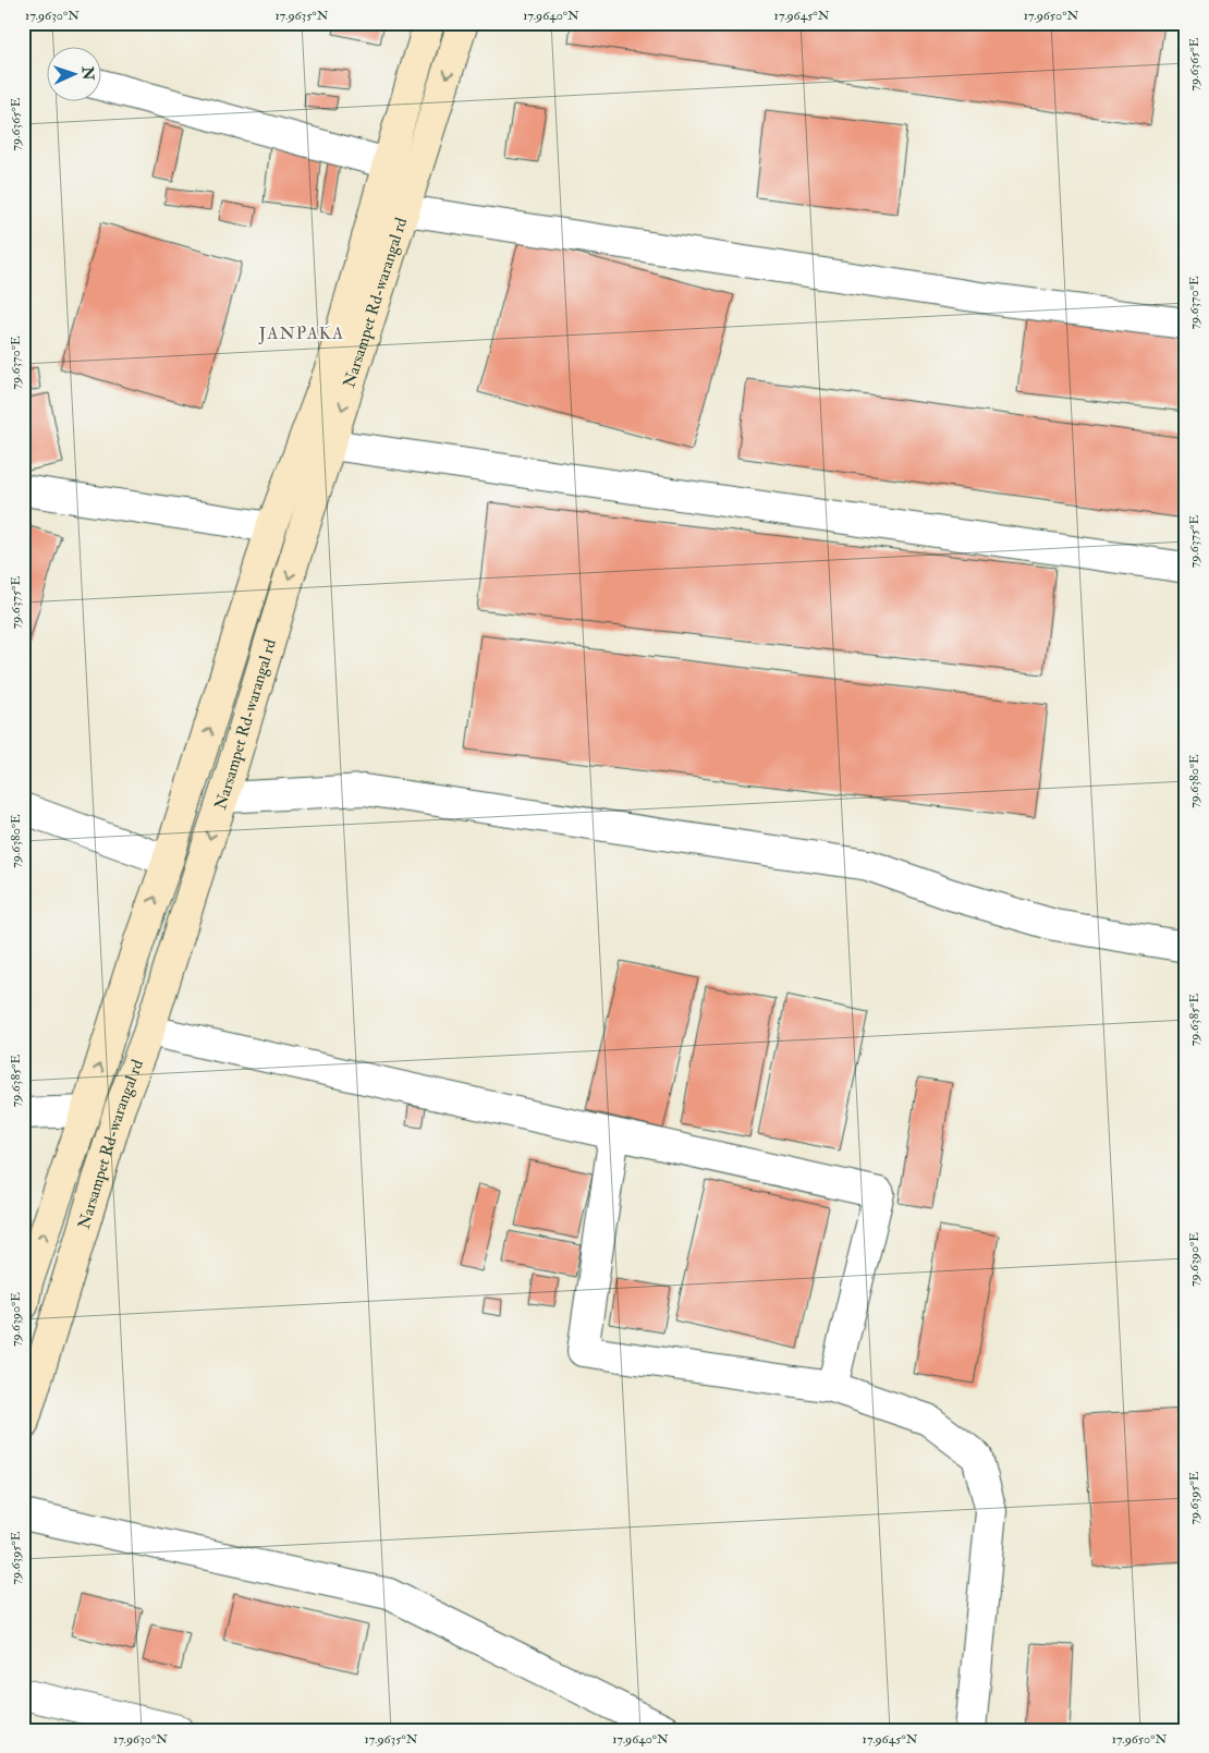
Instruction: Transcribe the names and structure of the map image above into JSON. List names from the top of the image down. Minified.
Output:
{"streets":{"main road":["Narsampet Rd-warangal rd"]},"districts":["JANPAKA"],"north":"right","coordinates":["17.9630°N","17.9635°N","17.9640°N","17.9645°N","17.9650°N","79.6365°E","79.6370°E","79.6375°E","79.6380°E","79.6385°E","79.6390°E","79.6395°E"]}
